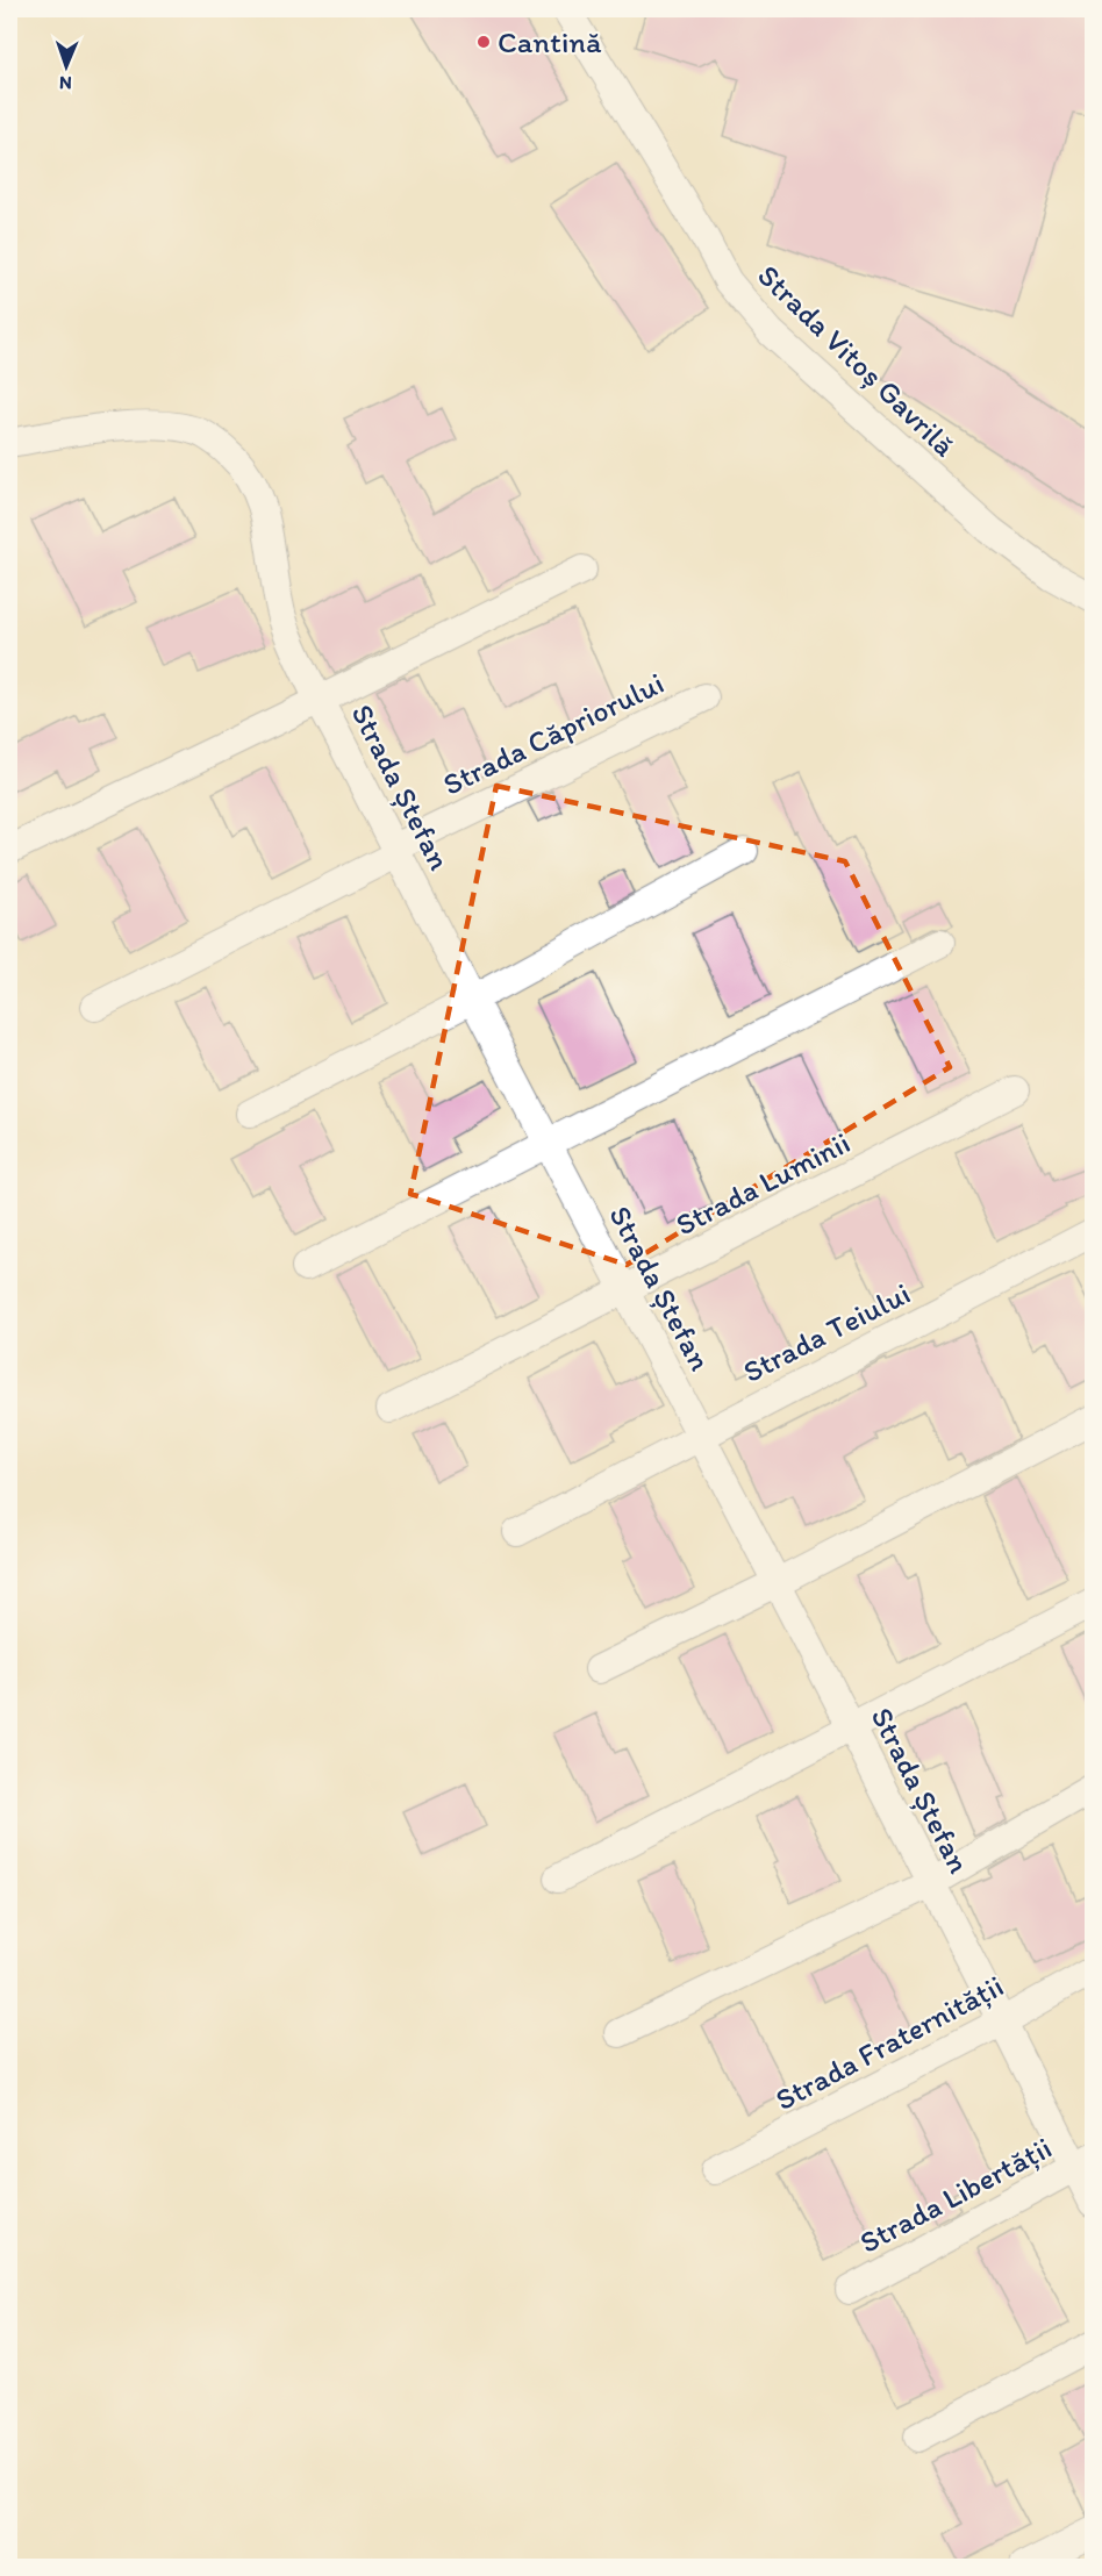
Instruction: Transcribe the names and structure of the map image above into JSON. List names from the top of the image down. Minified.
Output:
{"streets":{"street":["Strada Vitoș Gavrilă","Strada Căpriorului","Strada Ștefan","Strada Luminii","Strada Teiului","Strada Fraternității","Strada Libertății"]},"crossings":[["Strada Căpriorului","Strada Ștefan"],["Strada Ștefan","Strada Luminii"],["Strada Ștefan","Strada Teiului"],["Strada Ștefan","Strada Fraternității"],["Strada Ștefan","Strada Libertății"]],"places":["Cantină"],"north":"bottom"}
